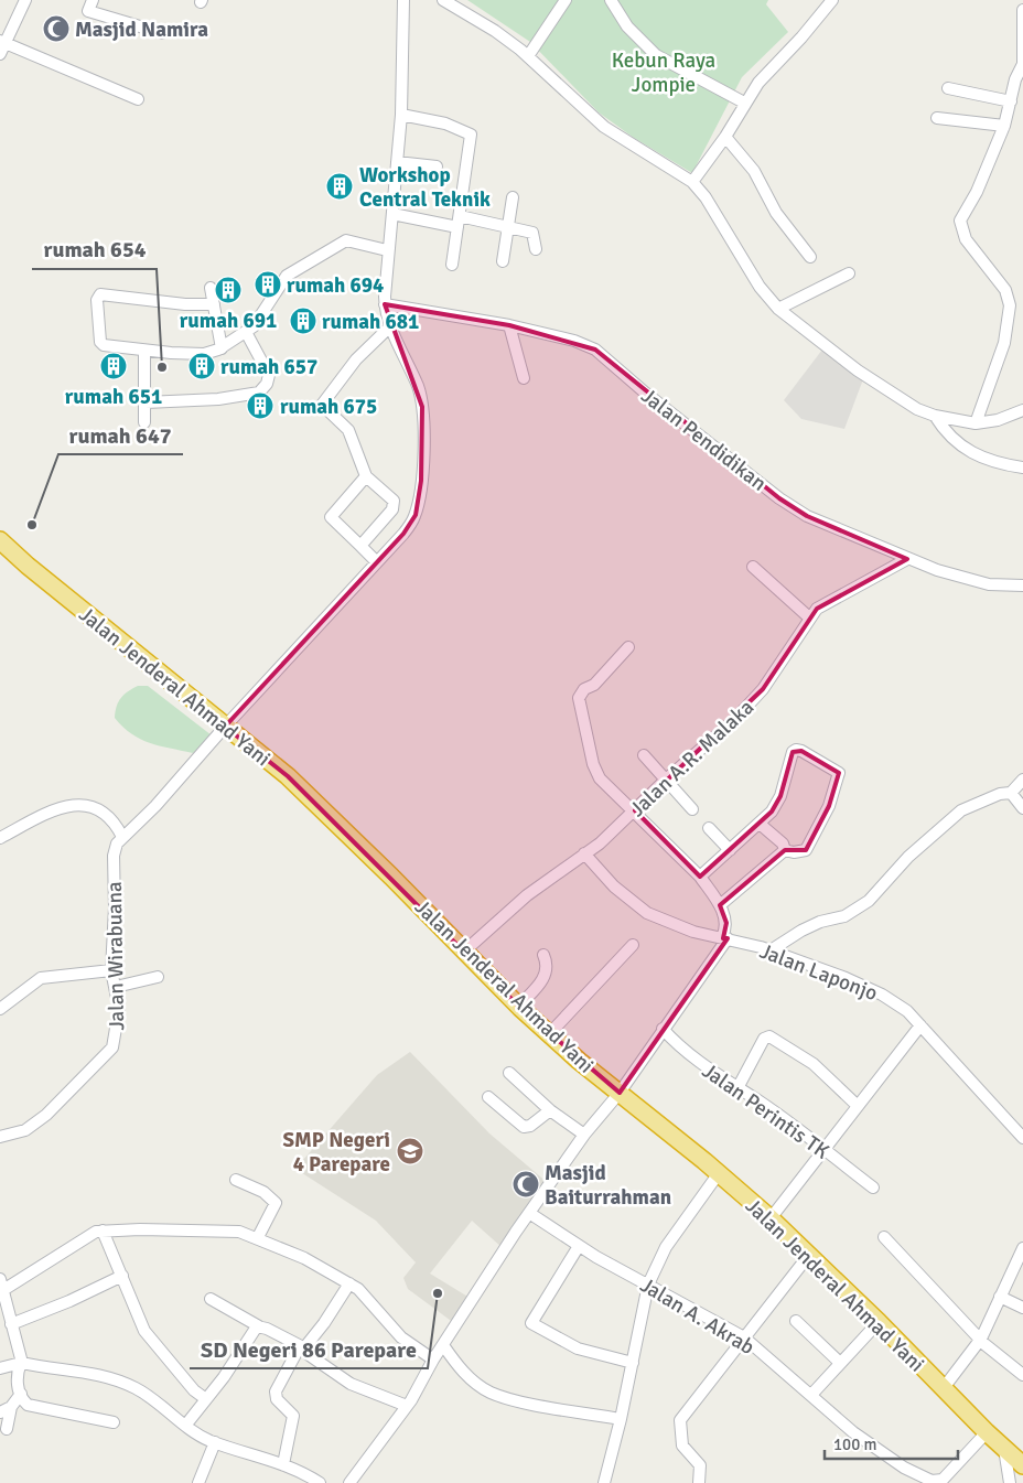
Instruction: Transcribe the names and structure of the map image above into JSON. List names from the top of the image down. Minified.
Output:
{"streets":{"highway":["Jalan Jenderal Ahmad Yani"],"street":["Jalan Pendidikan","Jalan A.R. Malaka","Jalan Wirabuana","Jalan Laponjo","Jalan Perintis TK","Jalan A. Akrab"]},"crossings":[["Jalan Pendidikan","Jalan A.R. Malaka"],["Jalan Jenderal Ahmad Yani","Jalan A.R. Malaka"],["Jalan Jenderal Ahmad Yani","Jalan A. Akrab"],["Jalan A.R. Malaka","Jalan Laponjo"]],"parks":["Kebun Raya Jompie"],"places":{"mosque":["Masjid Namira","Masjid Baiturrahman"],"building":["Workshop Central Teknik","rumah 694","rumah 691","rumah 681","rumah 651","rumah 657","rumah 675"],"other":["rumah 654","rumah 647","SD Negeri 86 Parepare"],"school or university":["SMP Negeri 4 Parepare"]},"scale_bar":"100 m"}
